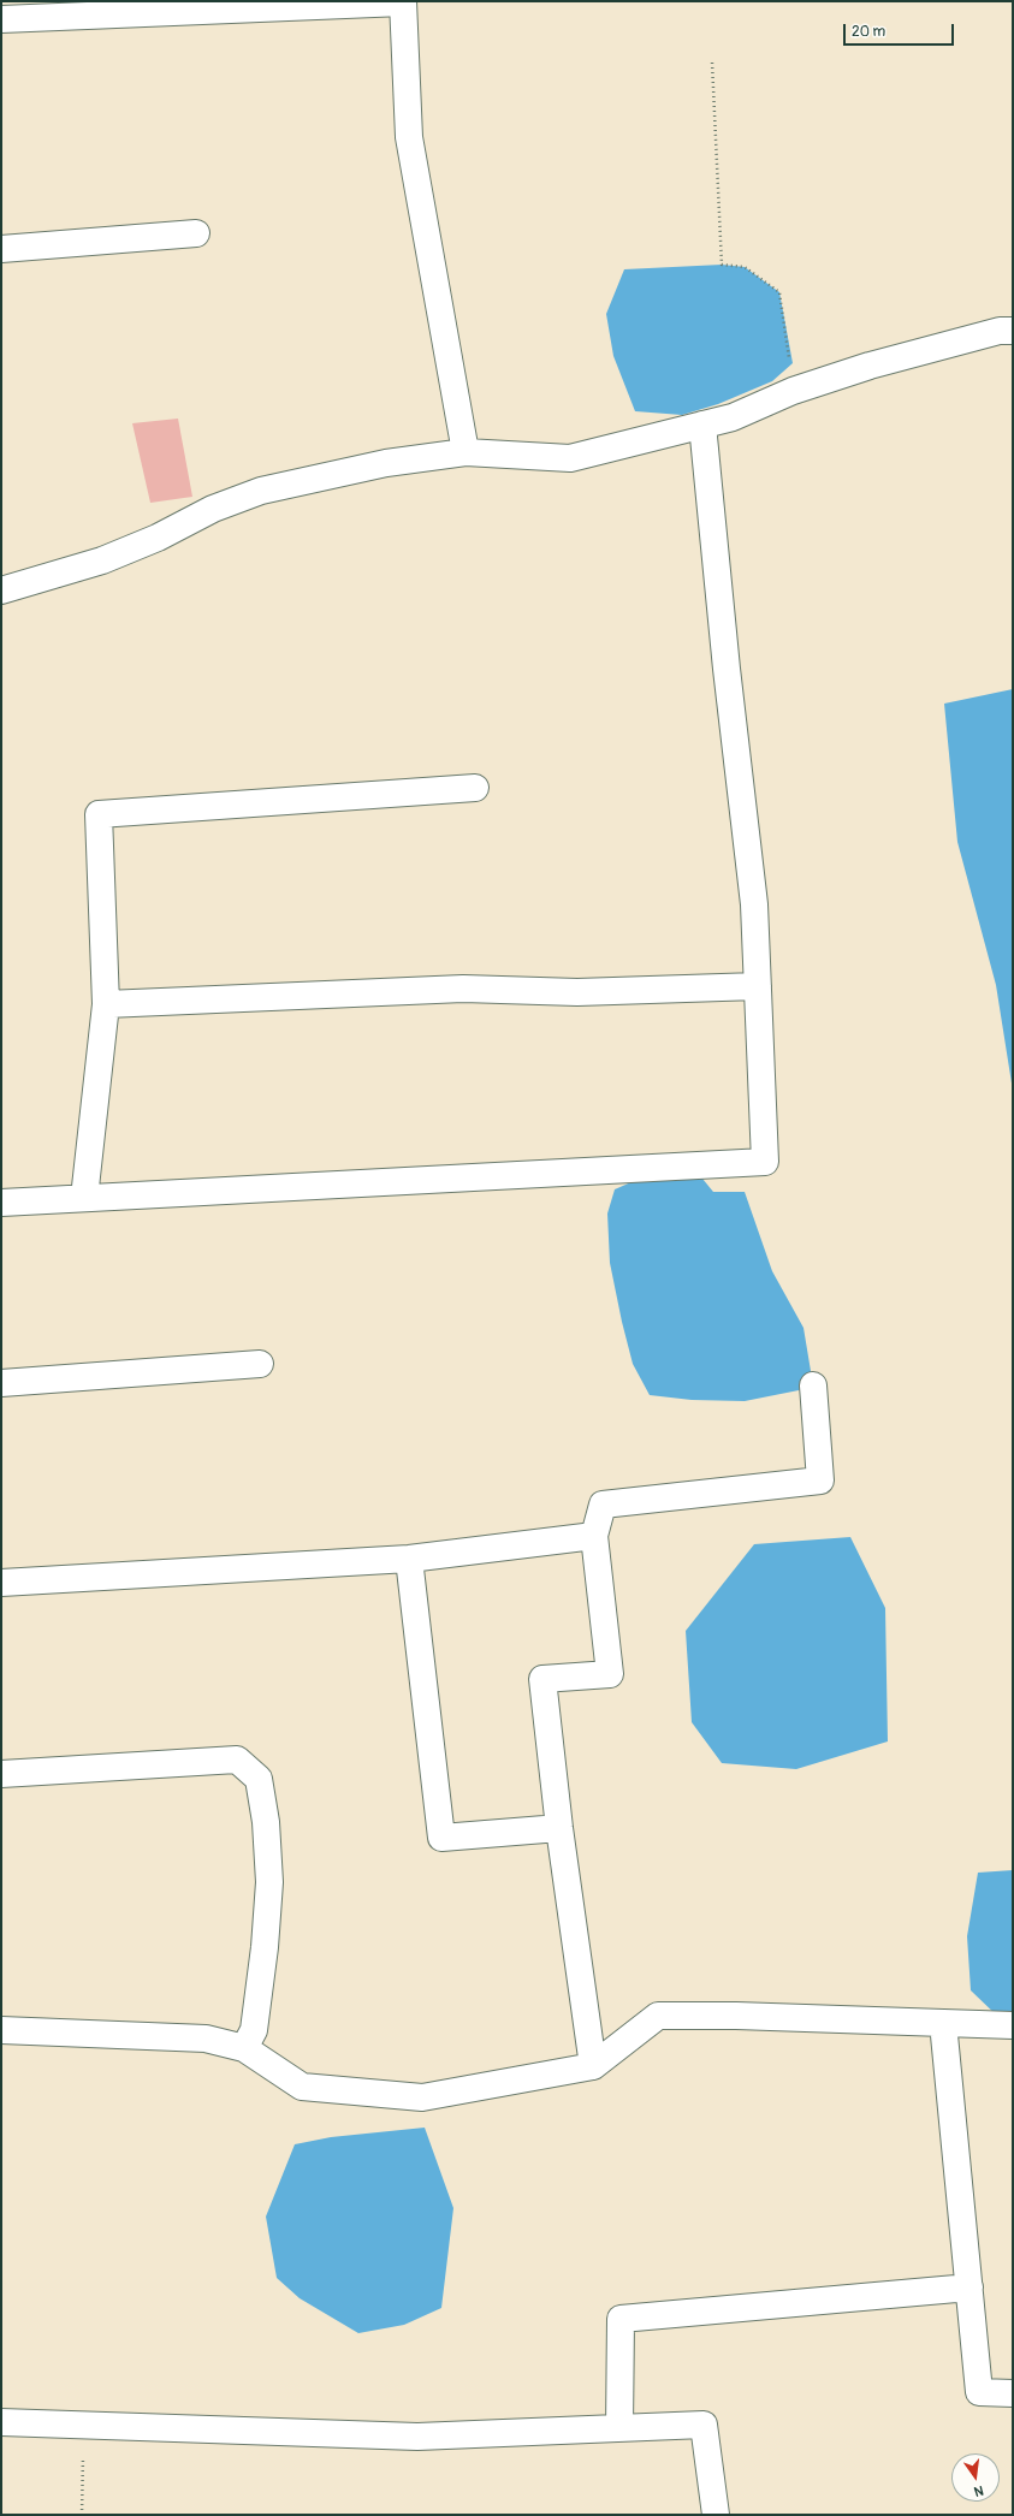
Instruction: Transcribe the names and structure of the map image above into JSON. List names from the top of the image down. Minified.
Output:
{"scale_bar":"20 m","north":"bottom"}
